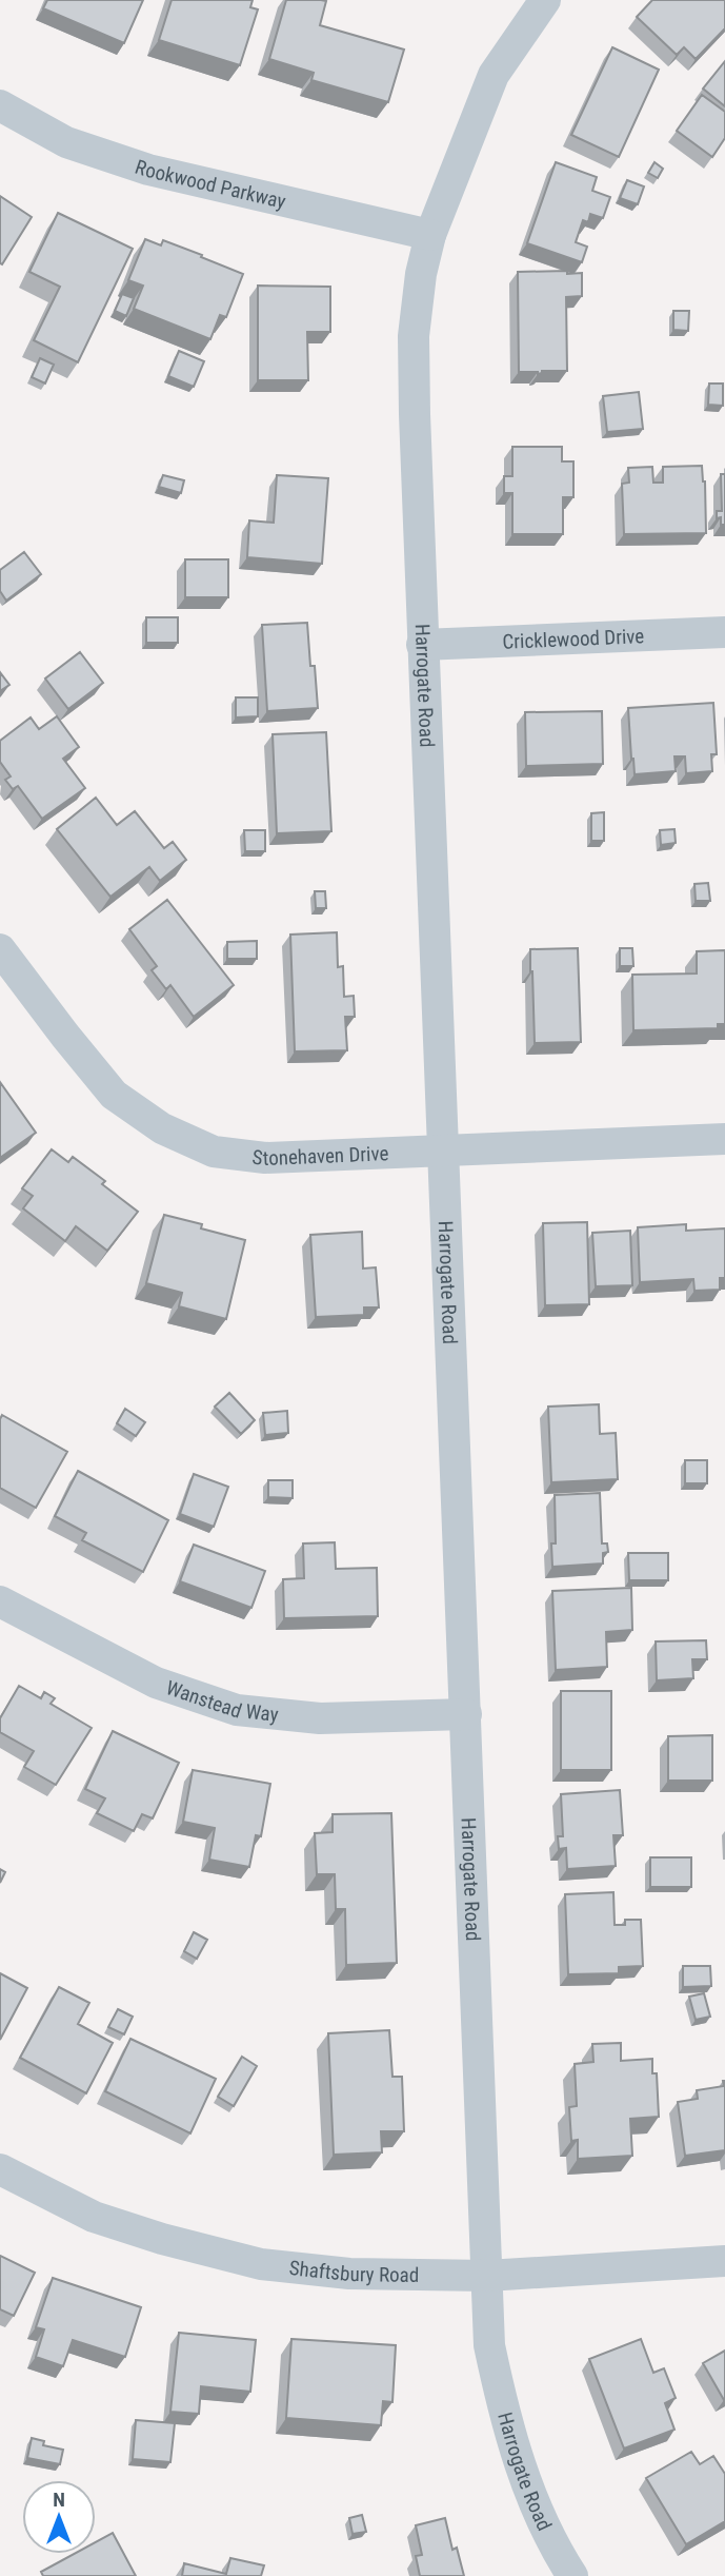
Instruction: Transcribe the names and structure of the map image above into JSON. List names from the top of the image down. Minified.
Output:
{"streets":{"street":["Rookwood Parkway","Cricklewood Drive","Harrogate Road","Stonehaven Drive","Wanstead Way","Shaftsbury Road"]},"crossings":[["Rookwood Parkway","Harrogate Road"],["Cricklewood Drive","Harrogate Road"],["Harrogate Road","Stonehaven Drive"],["Harrogate Road","Wanstead Way"],["Harrogate Road","Shaftsbury Road"]],"north":"top"}
